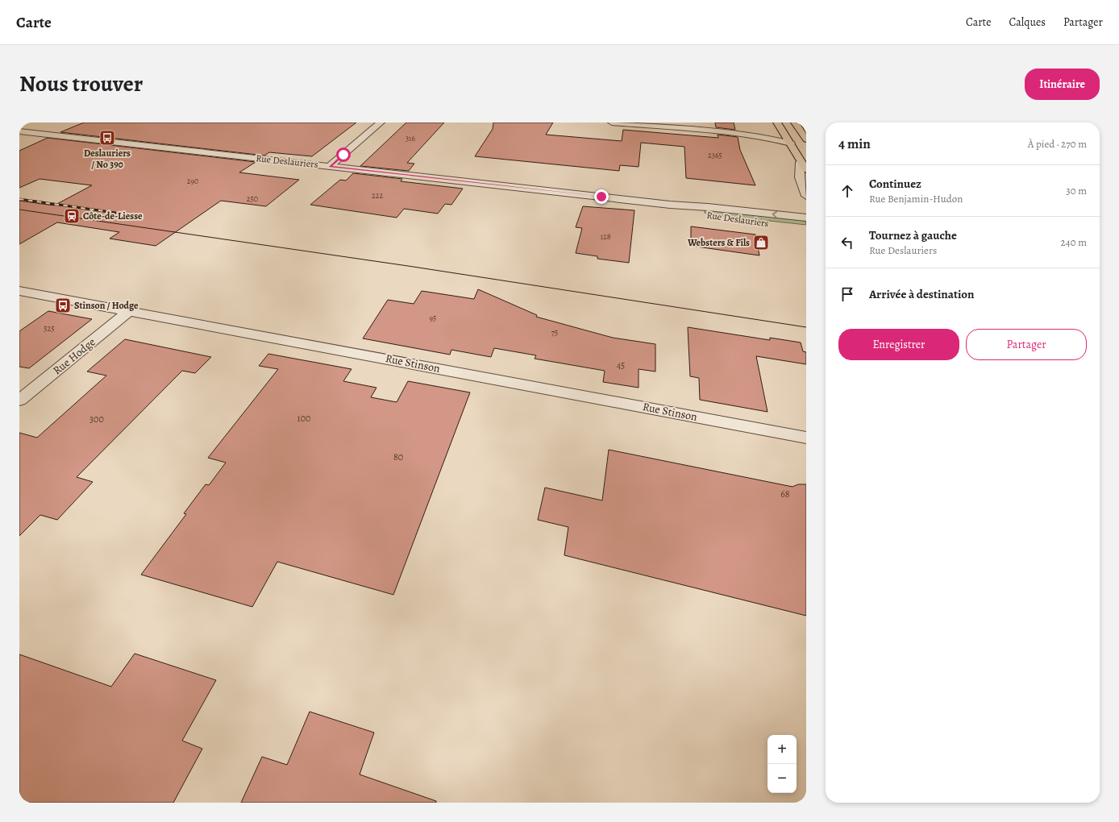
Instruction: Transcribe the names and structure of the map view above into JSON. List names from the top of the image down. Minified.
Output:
{"streets":{"street":["Rue Deslauriers","Rue Hodge","Rue Stinson"]},"crossings":[["Rue Hodge","Rue Stinson"]],"places":{"bus stop":["Deslauriers / No 390","Stinson / Hodge"],"station":["Côte-de-Liesse"],"shop":["Websters & Fils"]},"house_numbers":["316","2365","290","222","250","128","95","525","75","45","100","300","80","68"],"page":{"header":"Carte","nav":["Carte","Calques","Partager"],"title":"Nous trouver","buttons":["Itinéraire",["Enregistrer","Partager"]],"heading":["4 min","À pied · 270 m"],"list":[["Continuez","Rue Benjamin-Hudon","30 m"],["Tournez à gauche","Rue Deslauriers","240 m"],"Arrivée à destination"],"map_buttons":["+","−"]}}
